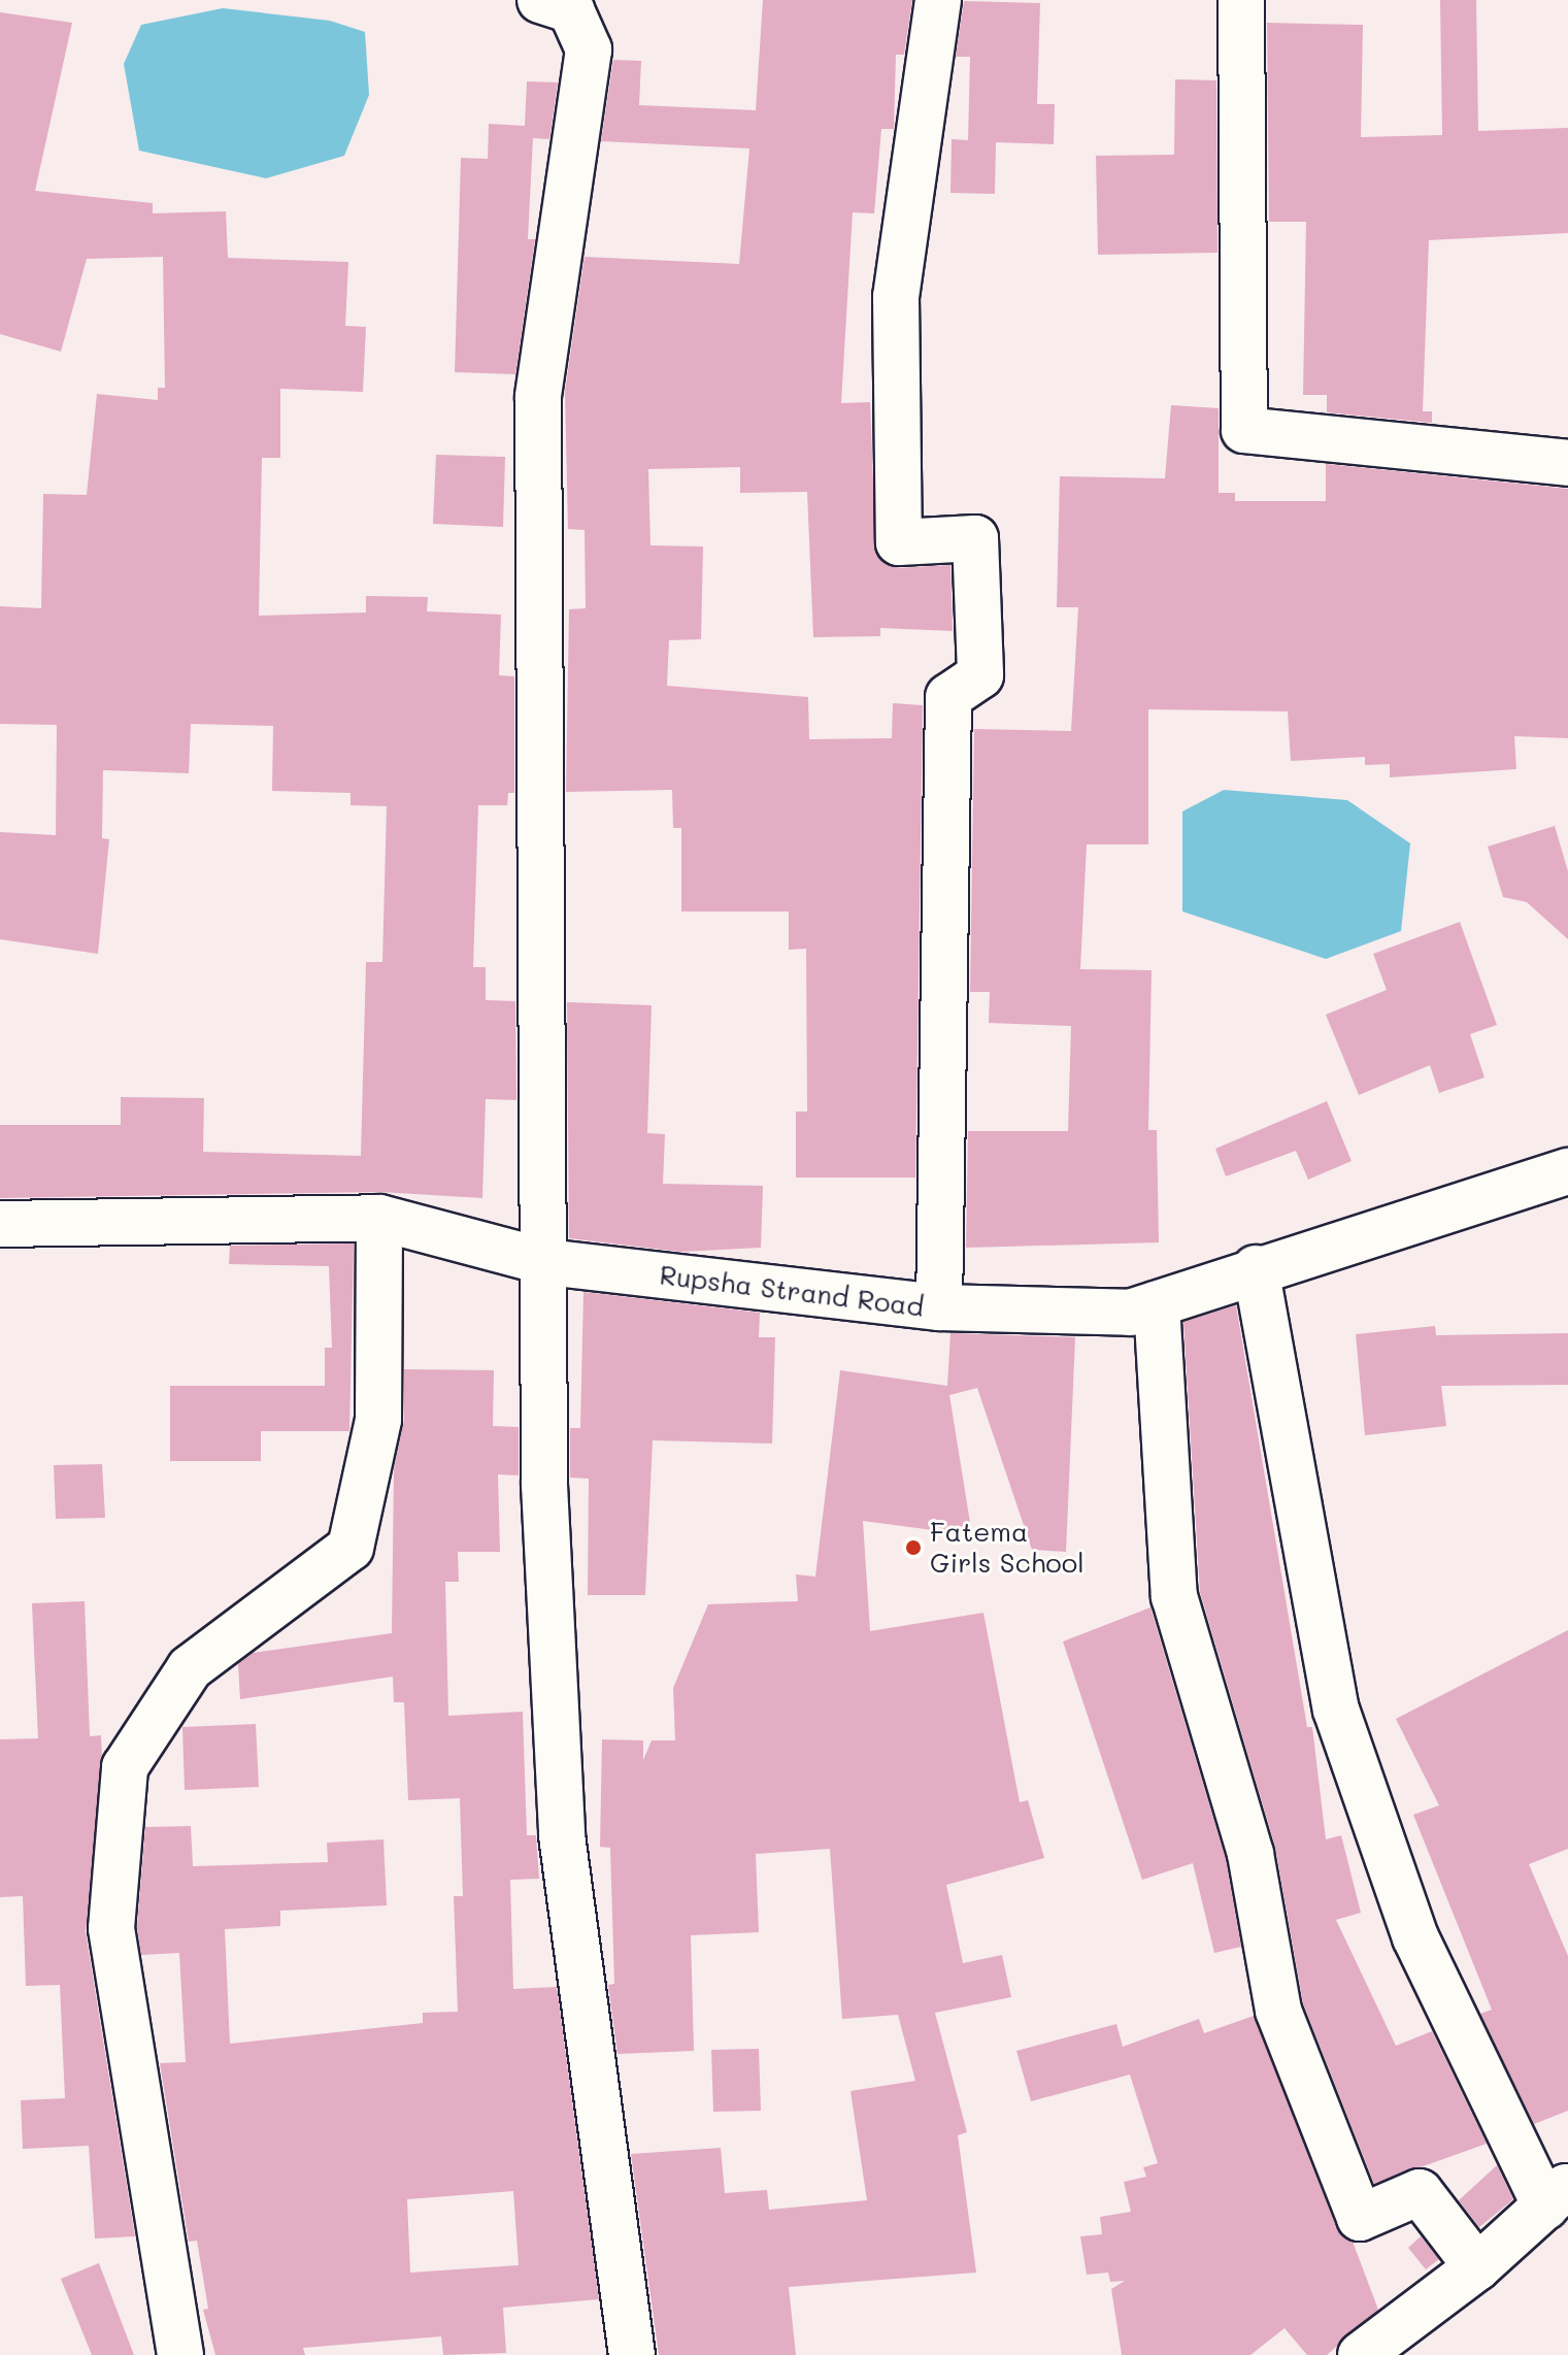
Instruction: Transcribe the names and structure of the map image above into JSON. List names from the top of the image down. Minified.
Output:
{"streets":{"street":["Rupsha Strand Road"]},"places":["Fatema Girls School"]}
